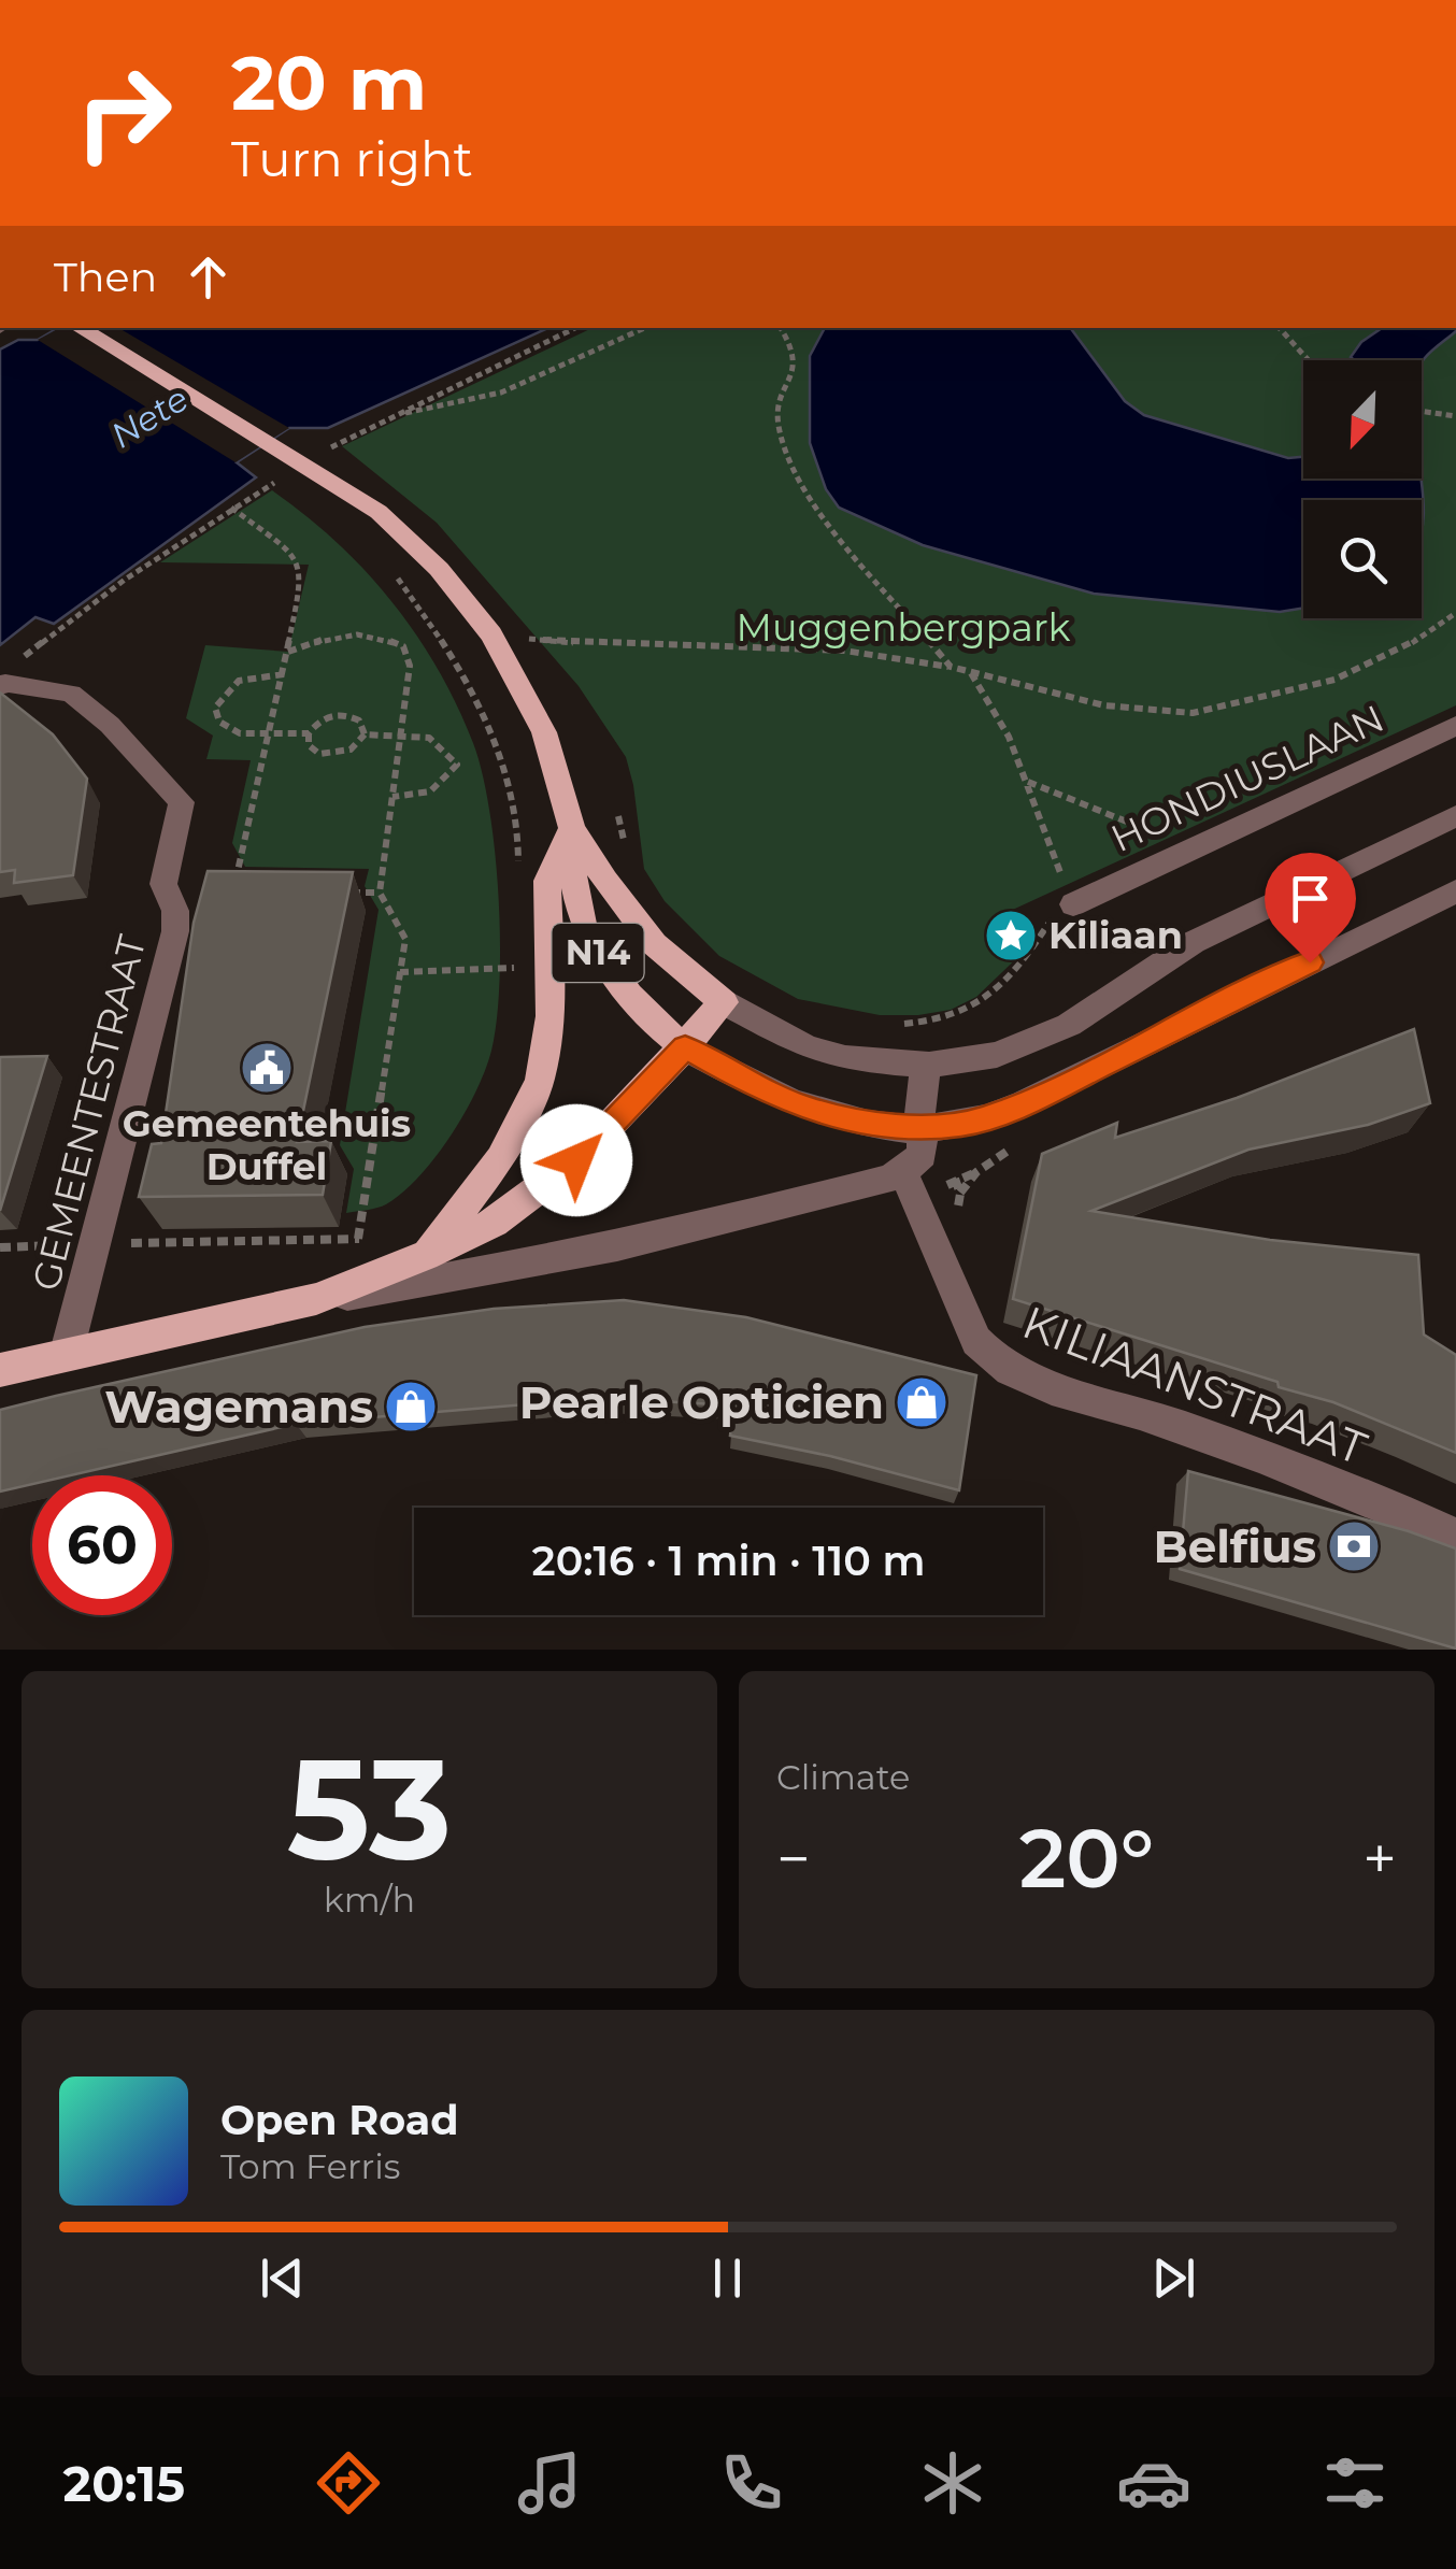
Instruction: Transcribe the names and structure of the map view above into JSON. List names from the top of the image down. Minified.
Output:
{"streets":{"main road":["N14"],"street":["HONDIUSLAAN","GEMEENTESTRAAT","KILIAANSTRAAT"]},"water":["Nete"],"parks":["Muggenbergpark"],"places":{"place":["Kiliaan"],"public building":["Gemeentehuis Duffel"],"shop":["Pearle Opticien","Wagemans"],"bank":["Belfius"]},"north":"bottom left","page":{"turn":["20 m","Turn right"],"then":"Then","limit":"60","trip":"20:16 · 1 min · 110 m","tile":[["53","km/h"],"Climate"],"heat":["−","20°","+"],"song":["Open Road","Tom Ferris"],"tabs":"20:15"}}
